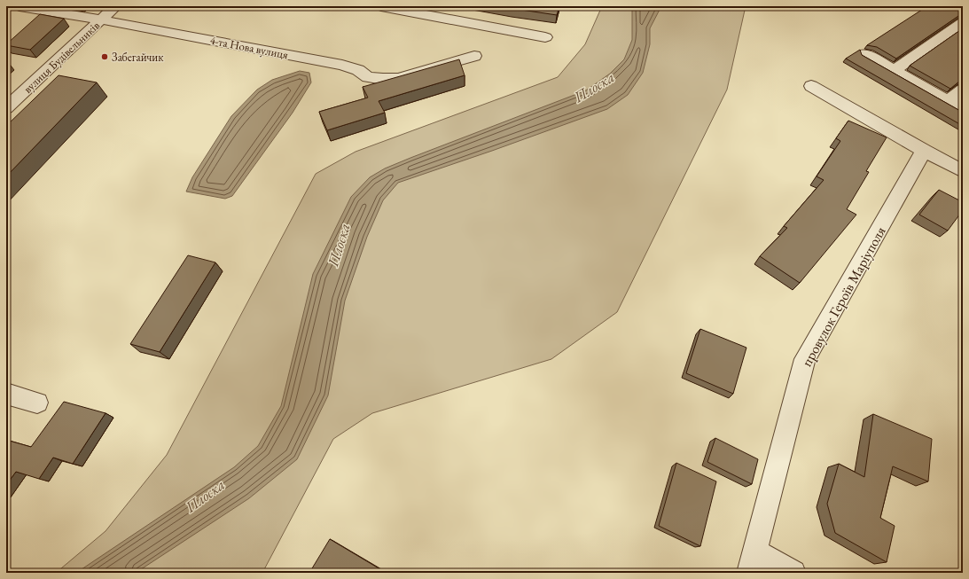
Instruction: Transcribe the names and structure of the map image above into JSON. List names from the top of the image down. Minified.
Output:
{"streets":{"street":["4-та Нова вулиця","вулиця Будівельників","провулок Героїв Маріуполя"]},"crossings":[["4-та Нова вулиця","вулиця Будівельників"]],"water":["Плоска"],"places":["Забегайчик"]}
